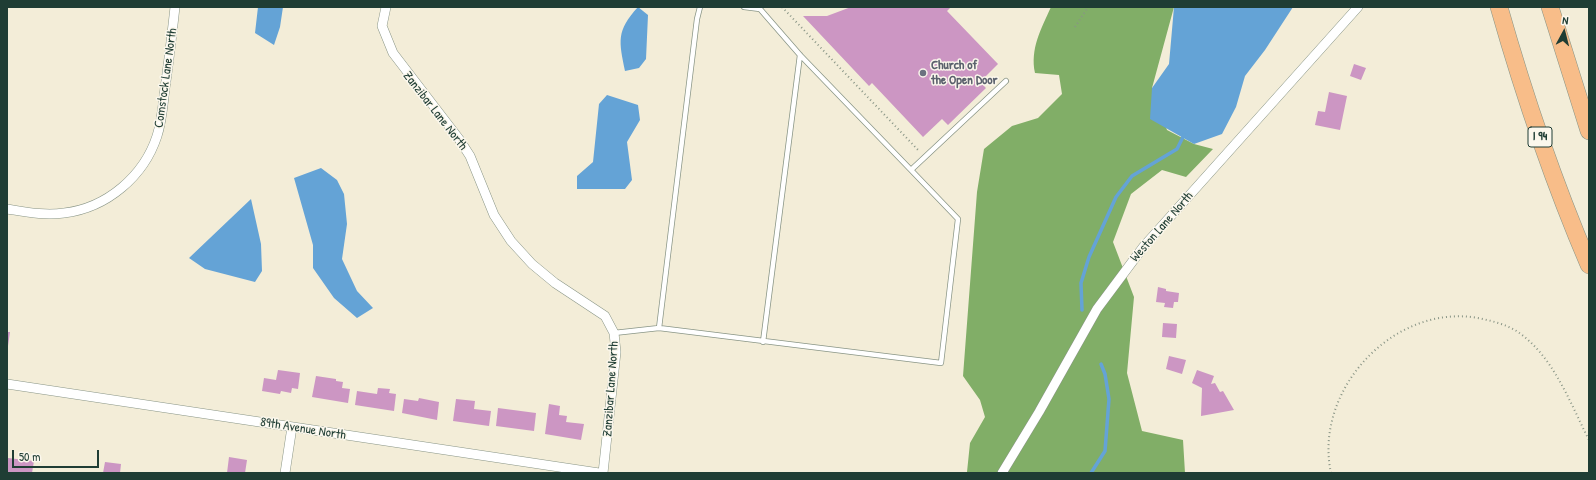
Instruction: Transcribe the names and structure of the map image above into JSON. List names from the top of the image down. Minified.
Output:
{"streets":{"highway":["I 94"],"street":["Comstock Lane North","Zanzibar Lane North","Weston Lane North","89th Avenue North"]},"places":["Church of the Open Door"],"scale_bar":"50 m","north":"top"}
